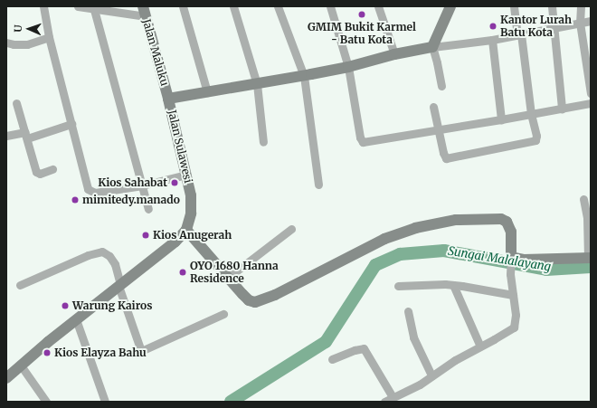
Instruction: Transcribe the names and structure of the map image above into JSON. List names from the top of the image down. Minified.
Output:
{"streets":{"main road":["Jalan Maluku","Jalan Sulawesi"]},"crossings":[["Jalan Maluku","Jalan Sulawesi"]],"water":["Sungai Malalayang"],"places":["GMIM Bukit Karmel - Batu Kota","Kantor Lurah Batu Kota","Kios Sahabat","mimitedy.manado","Kios Anugerah","OYO 1680 Hanna Residence","Warung Kairos","Kios Elayza Bahu"],"north":"left"}
